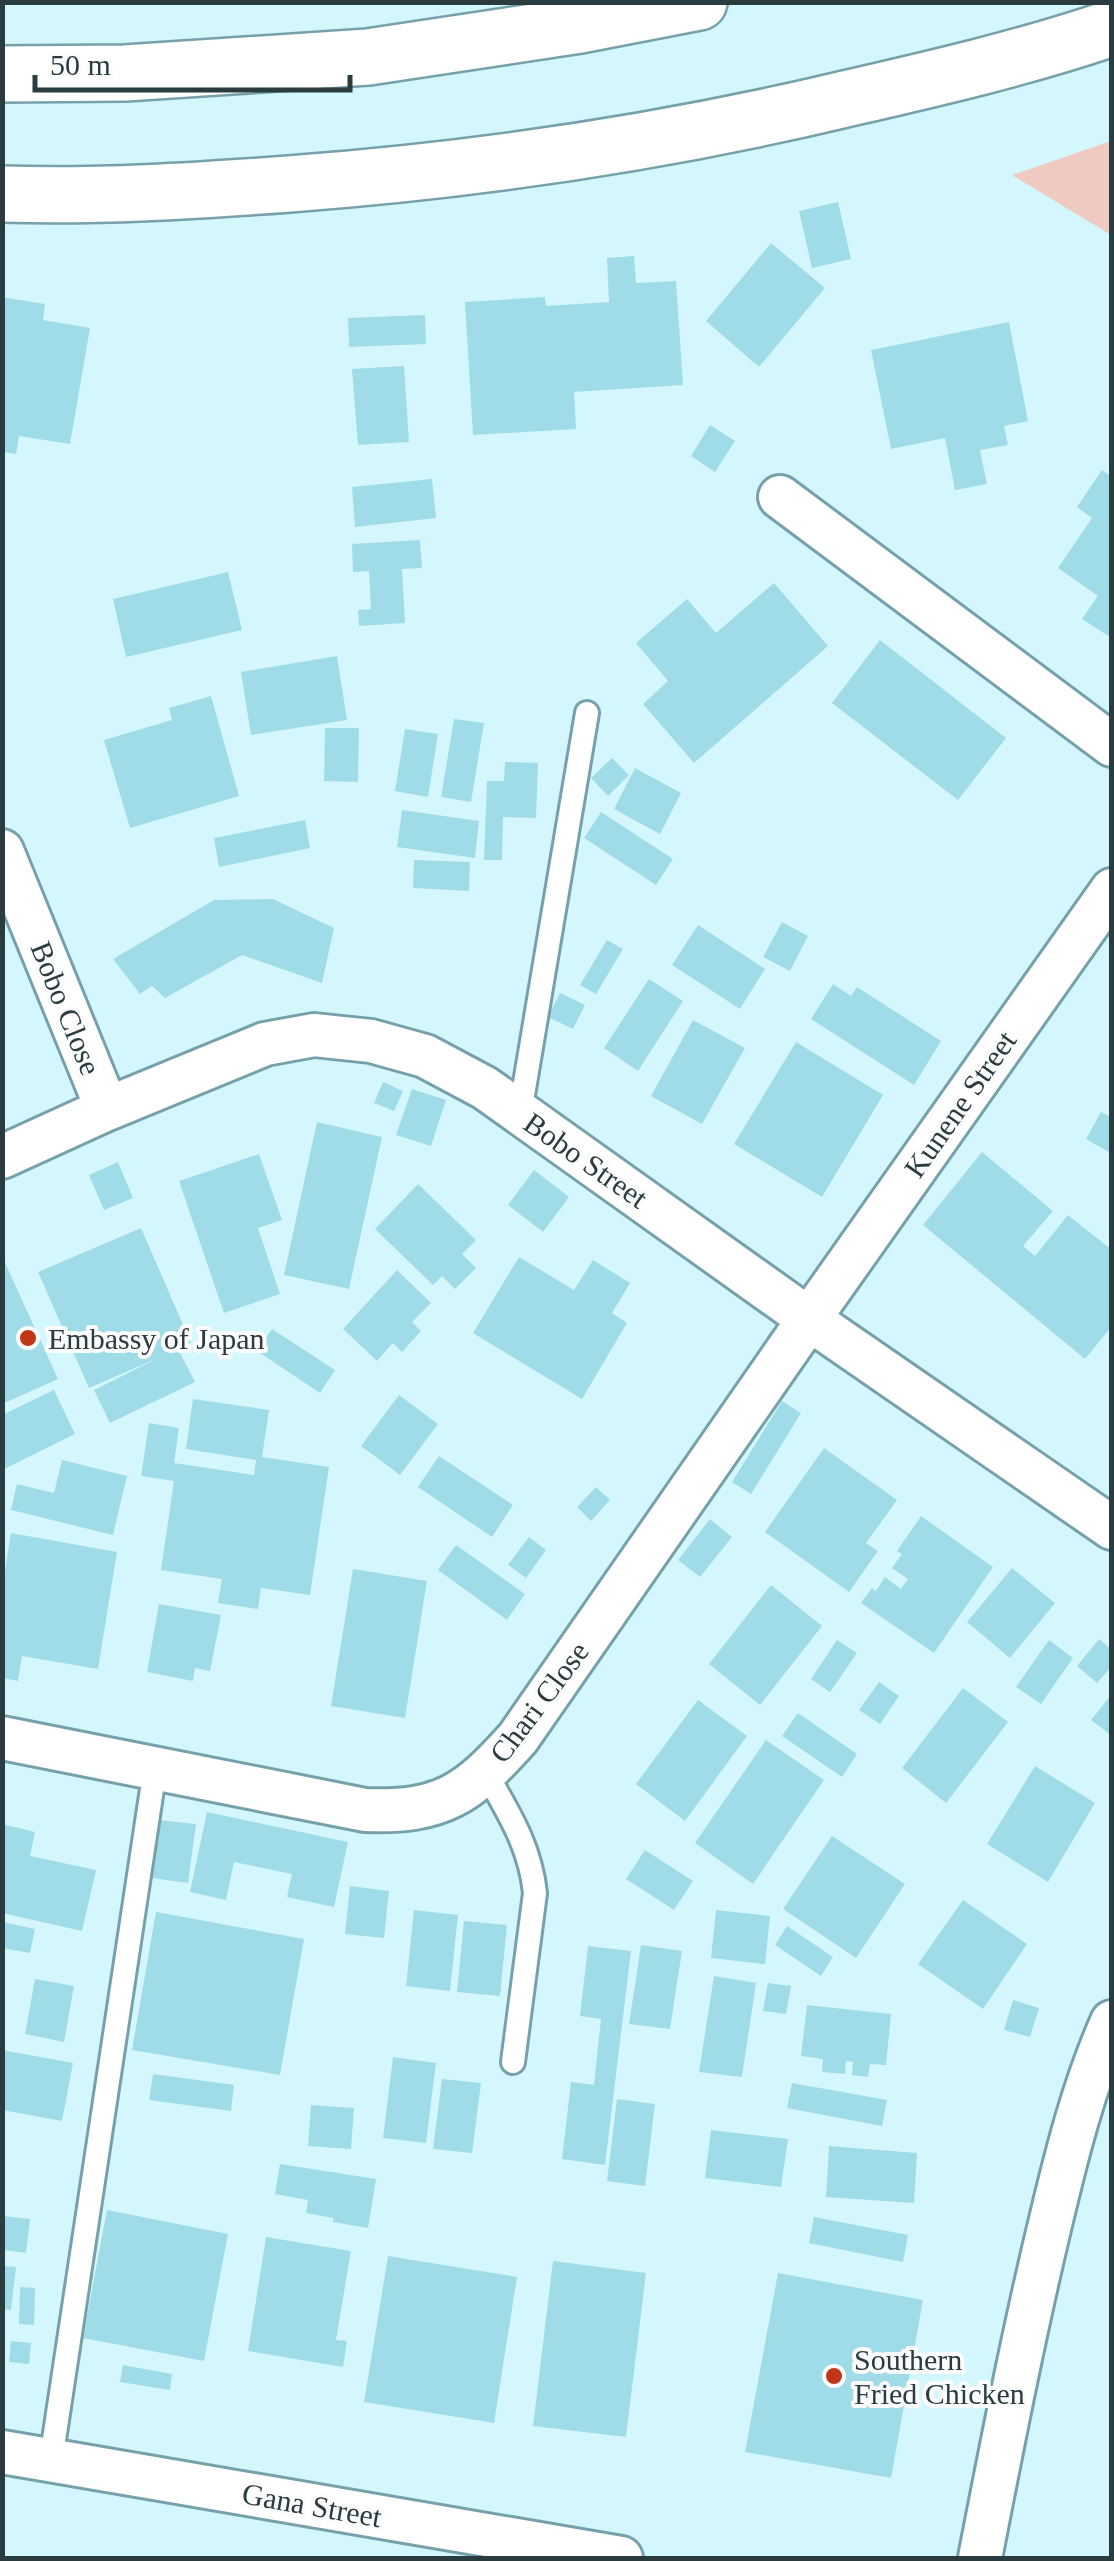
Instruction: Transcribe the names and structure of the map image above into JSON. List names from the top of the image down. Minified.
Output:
{"streets":{"street":["Bobo Close","Kunene Street","Bobo Street","Chari Close","Gana Street"]},"crossings":[["Bobo Close","Bobo Street"],["Kunene Street","Bobo Street"],["Kunene Street","Chari Close"],["Bobo Street","Chari Close"]],"places":["Embassy of Japan","Southern Fried Chicken"],"scale_bar":"50 m"}
